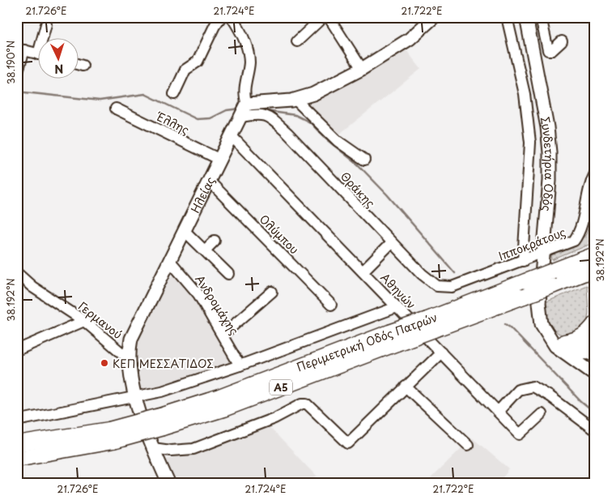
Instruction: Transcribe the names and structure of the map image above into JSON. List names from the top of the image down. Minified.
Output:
{"streets":{"highway":["Περιμετρική Οδός Πατρών","Α5"],"main road":["Συνδετήρια Οδός","Ηλείας"],"street":["Έλλης","Θράκης","Ολύμπου","Ιπποκράτους","Αθηνών","Ανδρομάχης","Γερμανού"]},"crossings":[["Έλλης","Ηλείας"],["Συνδετήρια Οδός","Ιπποκράτους"],["Θράκης","Ηλείας"],["Θράκης","Ιπποκράτους"],["Ηλείας","Ολύμπου"],["Ηλείας","Αθηνών"],["Ηλείας","Ανδρομάχης"],["Ηλείας","Γερμανού"]],"places":["ΚΕΠ ΜΕΣΣΑΤΙΔΟΣ"],"north":"bottom","coordinates":["21.726°E","21.724°E","21.722°E","38.190°N","38.192°N"]}
